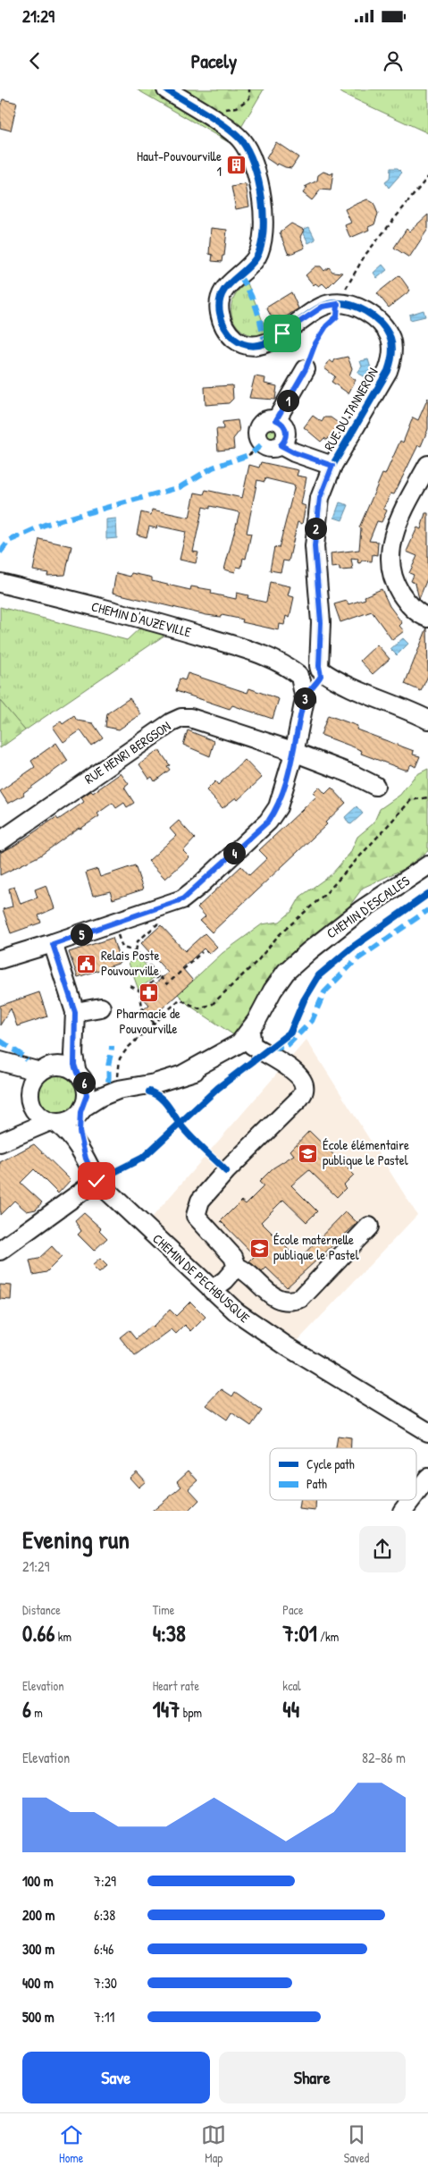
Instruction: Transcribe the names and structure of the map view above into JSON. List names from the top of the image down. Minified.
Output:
{"streets":{"street":["RUE DU TANNERON","CHEMIN D'AUZEVILLE","RUE HENRI BERGSON","CHEMIN D'ESCALLES","CHEMIN DE PECHBUSQUE"]},"crossings":[["RUE DU TANNERON","CHEMIN D'AUZEVILLE"],["RUE DU TANNERON","RUE HENRI BERGSON"],["CHEMIN D'ESCALLES","CHEMIN DE PECHBUSQUE"]],"places":{"building":["Haut-Pouvourville 1"],"public building":["Relais Poste Pouvourville"],"pharmacy":["Pharmacie de Pouvourville"],"school or university":["École élémentaire publique le Pastel","École maternelle publique le Pastel"]},"legend":["Cycle path","Path"],"page":{"status":"21:29","header":"Pacely","pins":["1","2","3","4","5","6"],"heading":["Evening run","21:29"],"stats":[["Distance","0.66 km"],["Time","4:38"],["Pace","7:01 /km"],["Elevation","6 m"],["Heart rate","147 bpm"],["kcal","44"]],"chart":["Elevation","82–86 m"],"list":[{"name":"100 m","note":"7:29"},{"name":"200 m","note":"6:38"},{"name":"300 m","note":"6:46"},{"name":"400 m","note":"7:30"},{"name":"500 m","note":"7:11"}],"buttons":["Save","Share"],"tabs":["Home","Map","Saved"]}}
